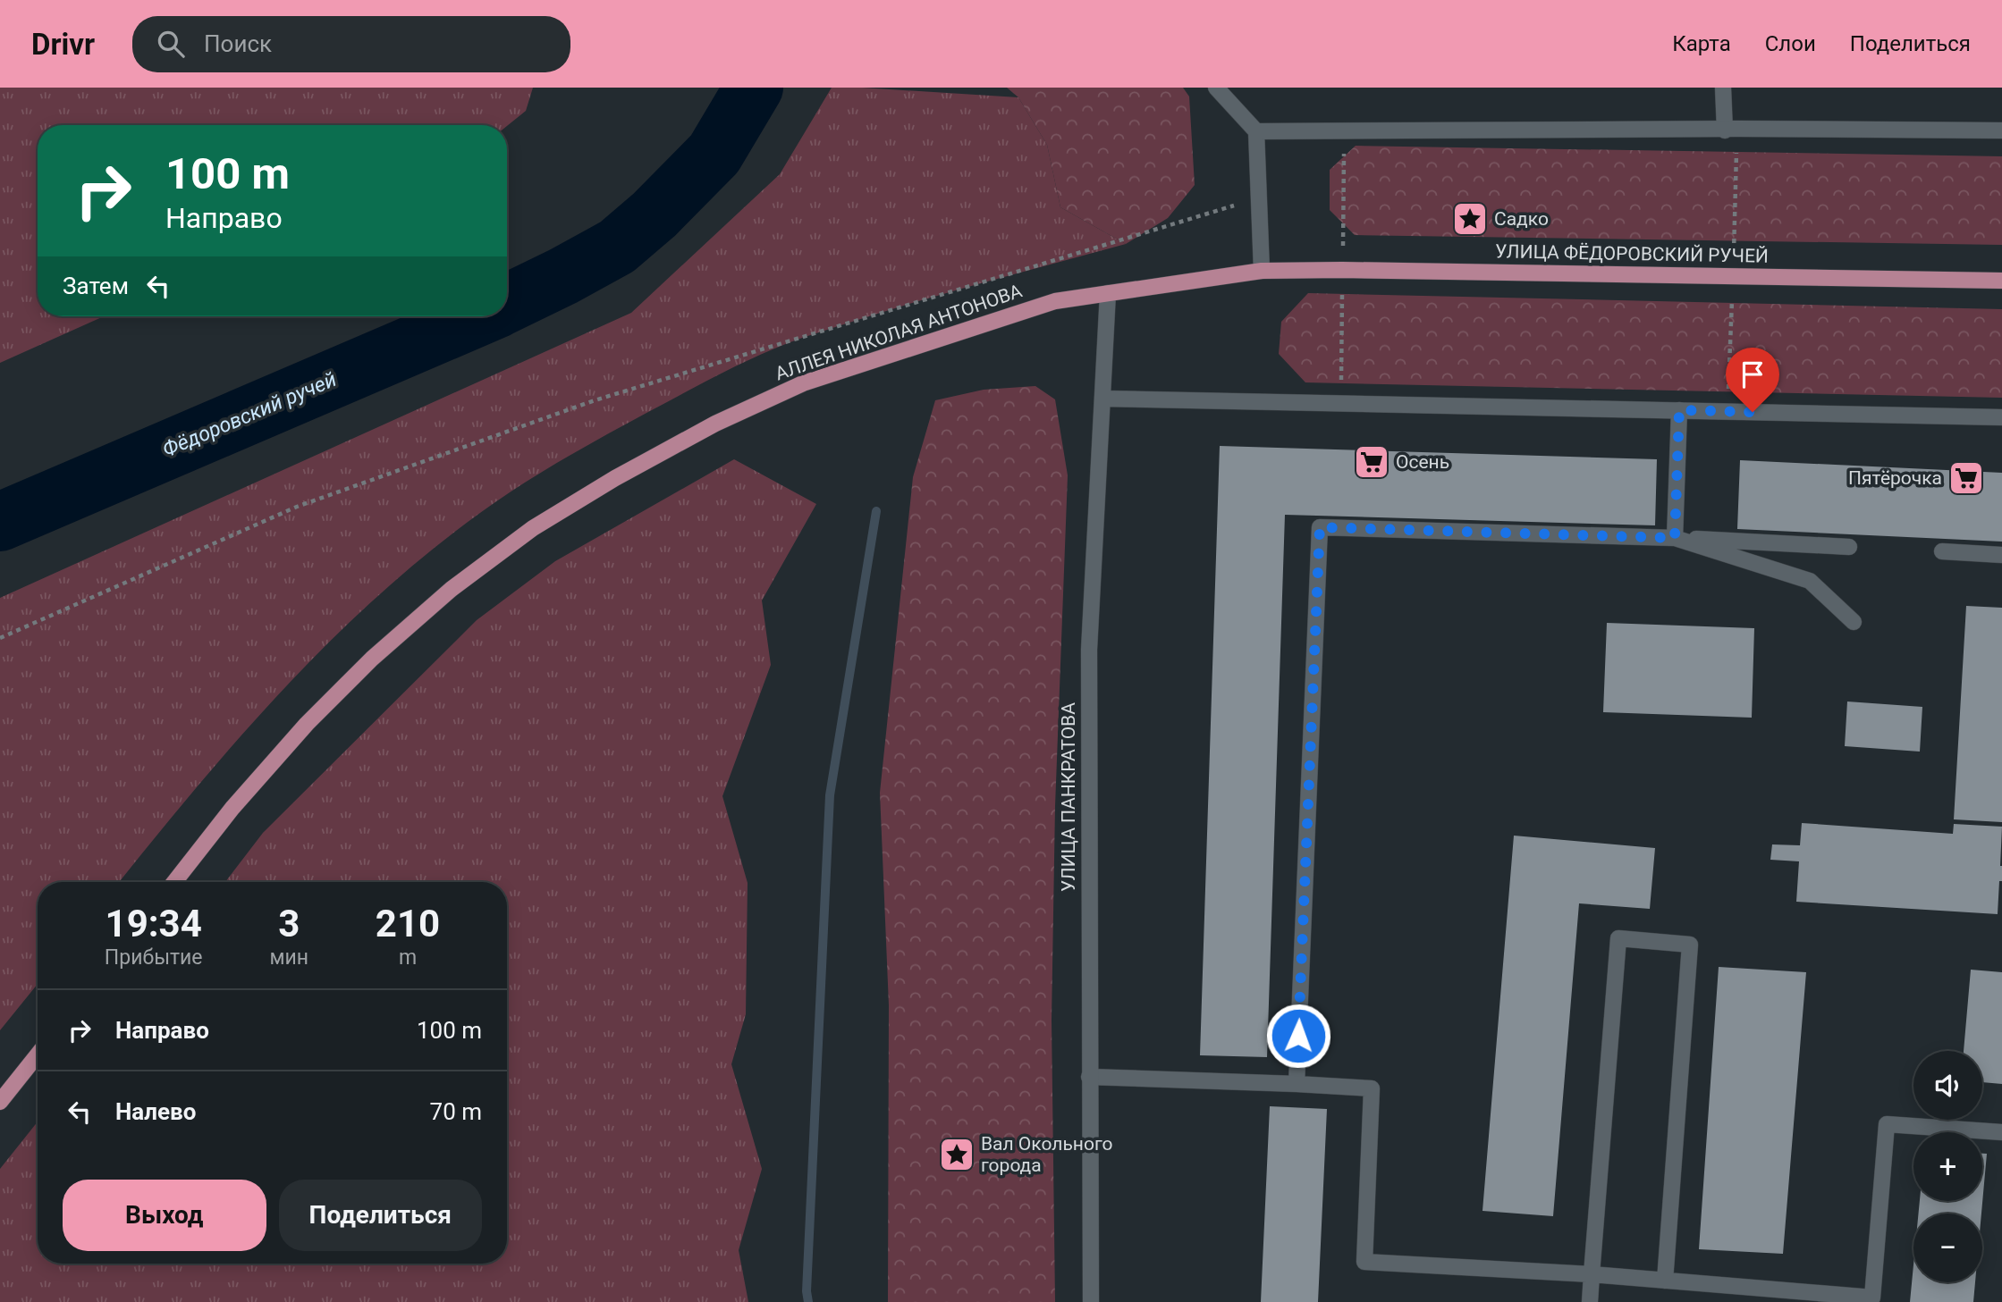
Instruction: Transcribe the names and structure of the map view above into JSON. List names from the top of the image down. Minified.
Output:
{"streets":{"main road":["УЛИЦА ФЁДОРОВСКИЙ РУЧЕЙ","АЛЛЕЯ НИКОЛАЯ АНТОНОВА"],"street":["УЛИЦА ПАНКРАТОВА"]},"crossings":[["УЛИЦА ФЁДОРОВСКИЙ РУЧЕЙ","АЛЛЕЯ НИКОЛАЯ АНТОНОВА"],["АЛЛЕЯ НИКОЛАЯ АНТОНОВА","УЛИЦА ПАНКРАТОВА"]],"water":["Фёдоровский ручей"],"places":{"place":["Садко","Вал Окольного города"],"supermarket":["Осень","Пятёрочка"]},"page":{"header":"Drivr","search":"Поиск","nav":["Карта","Слои","Поделиться"],"turn":["100 m","Направо"],"then":"Затем","eta":["19:34","Прибытие","3","мин","210","m"],"list":[{"name":"Направо","value":"100 m"},{"name":"Налево","value":"70 m"}],"map_buttons":["+","−"],"buttons":["Выход","Поделиться"]}}
